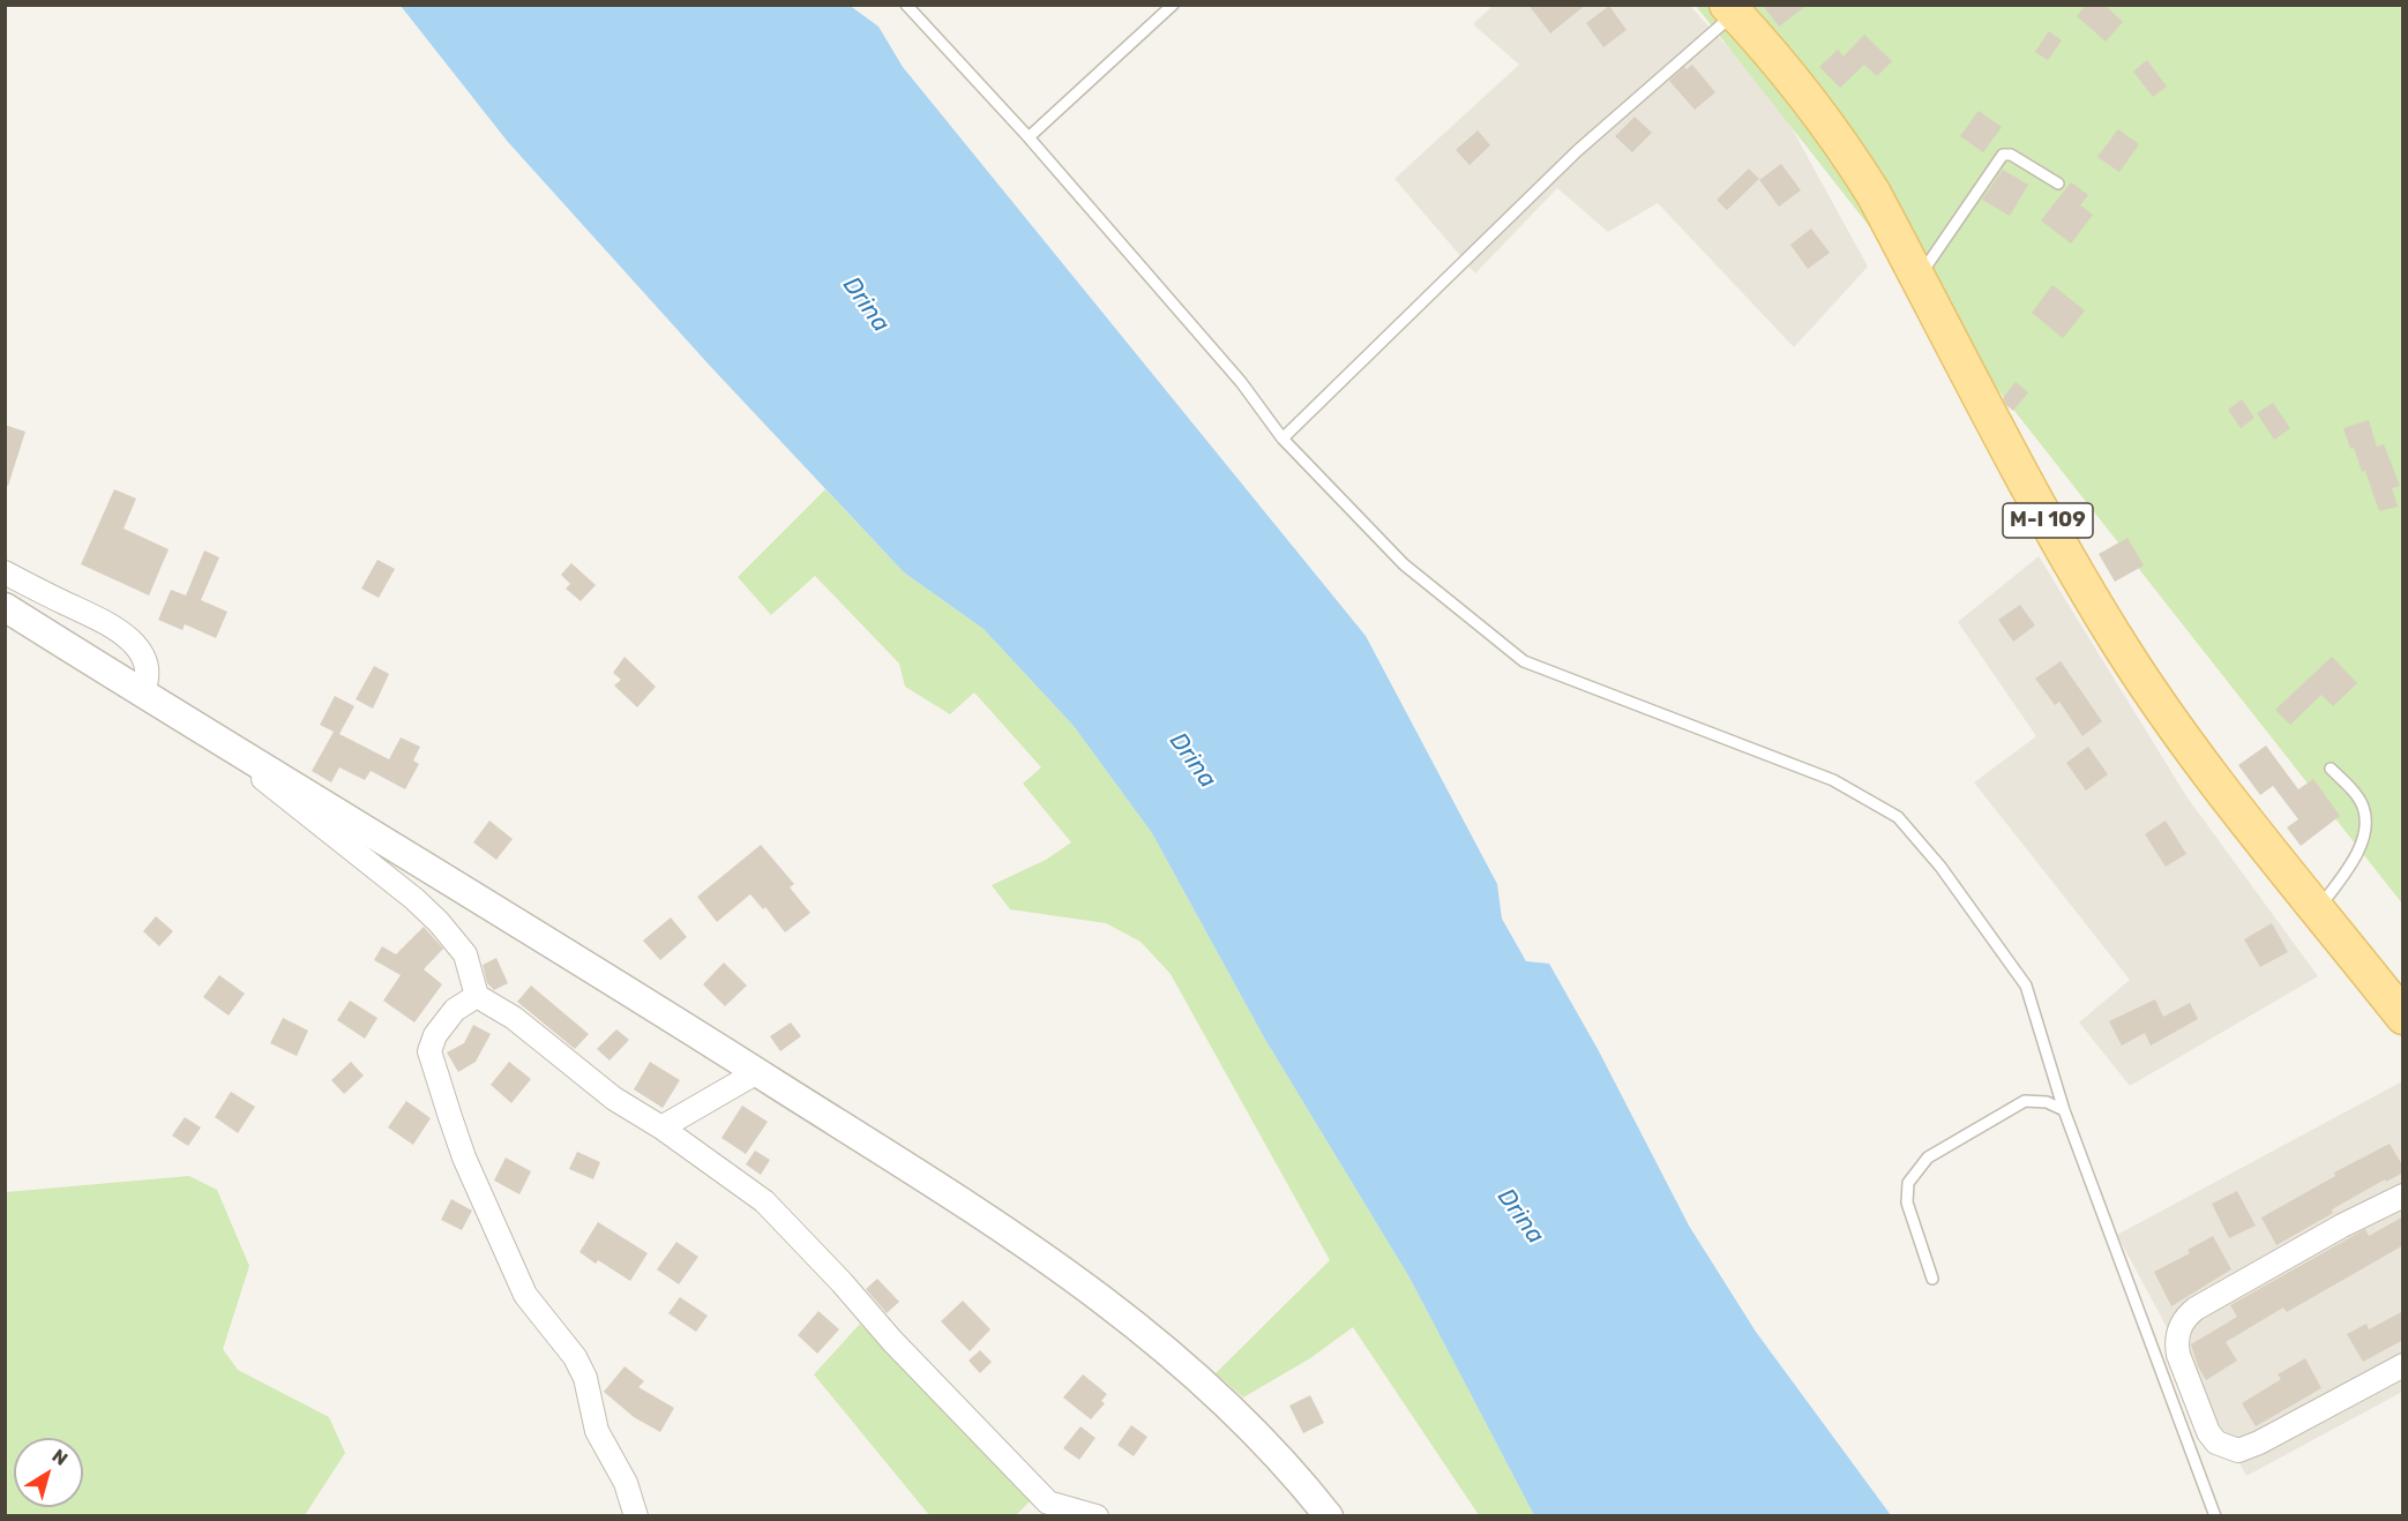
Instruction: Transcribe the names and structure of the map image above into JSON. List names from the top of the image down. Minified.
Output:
{"streets":{"main road":["M-I 109"]},"water":["Drina"],"north":"top right"}
